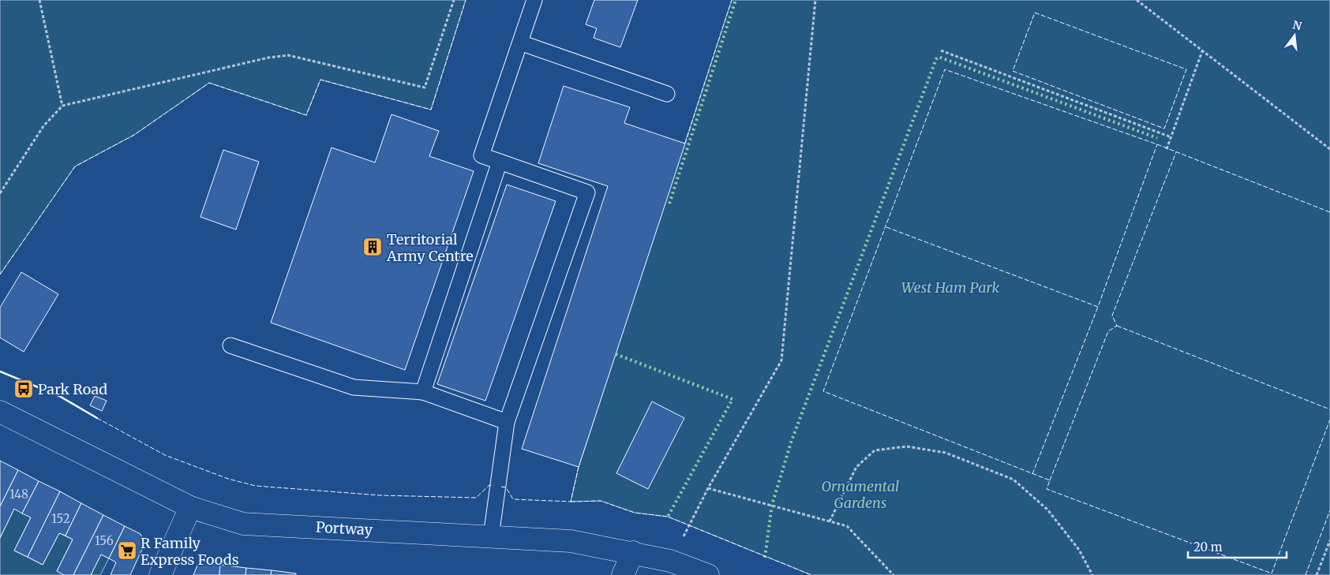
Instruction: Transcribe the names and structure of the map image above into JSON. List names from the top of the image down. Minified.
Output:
{"streets":{"main road":["Portway"]},"parks":["West Ham Park","Ornamental Gardens"],"places":{"building":["Territorial Army Centre"],"bus stop":["Park Road"],"supermarket":["R Family Express Foods"]},"house_numbers":["148","152","156"],"scale_bar":"20 m","north":"top"}
